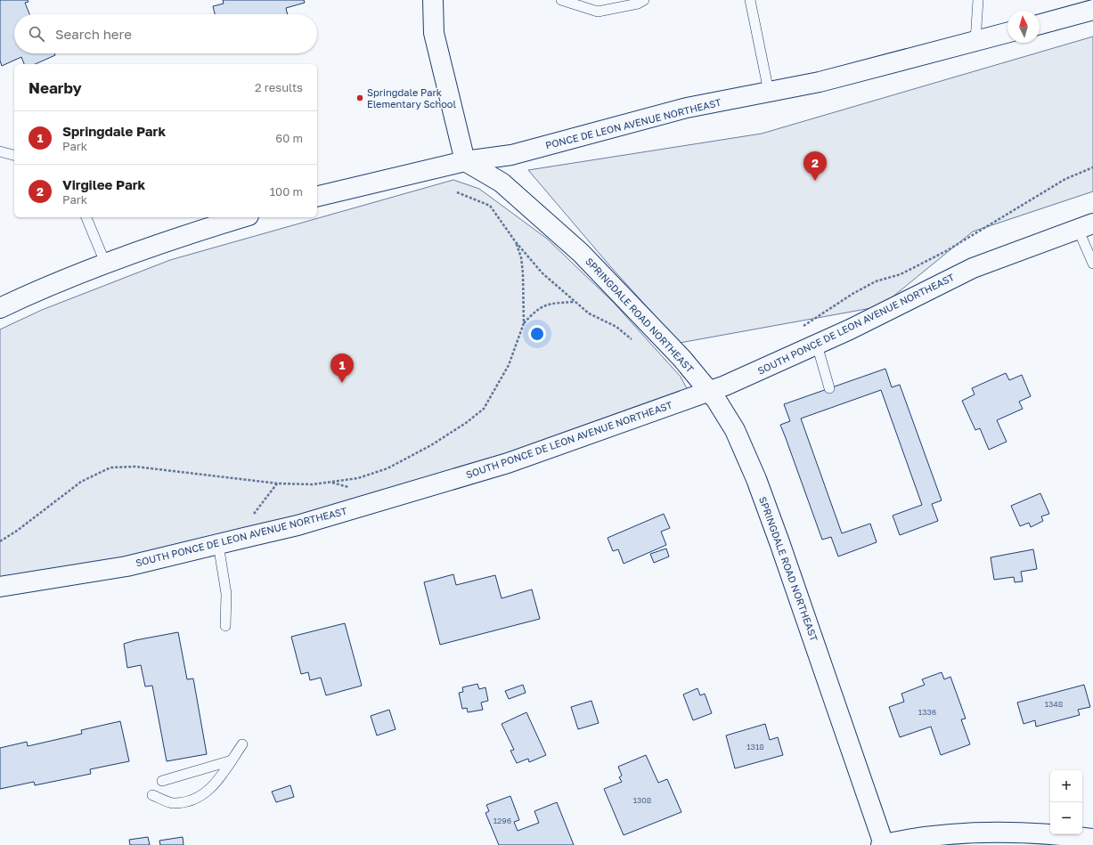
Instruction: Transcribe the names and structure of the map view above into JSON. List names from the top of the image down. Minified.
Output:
{"streets":{"main road":["PONCE DE LEON AVENUE NORTHEAST","SPRINGDALE ROAD NORTHEAST","SOUTH PONCE DE LEON AVENUE NORTHEAST"]},"crossings":[["PONCE DE LEON AVENUE NORTHEAST","SPRINGDALE ROAD NORTHEAST"],["SPRINGDALE ROAD NORTHEAST","SOUTH PONCE DE LEON AVENUE NORTHEAST"]],"places":["Springdale Park Elementary School"],"house_numbers":["1348","1336","1318","1308","1296"],"north":"top","page":{"search":"Search here","heading":["Nearby","2 results"],"list":[{"mark":"1","name":"Springdale Park","note":"Park","value":"60 m"},{"mark":"2","name":"Virgilee Park","note":"Park","value":"100 m"}],"pins":["2","1"],"map_buttons":["+","−"]}}
